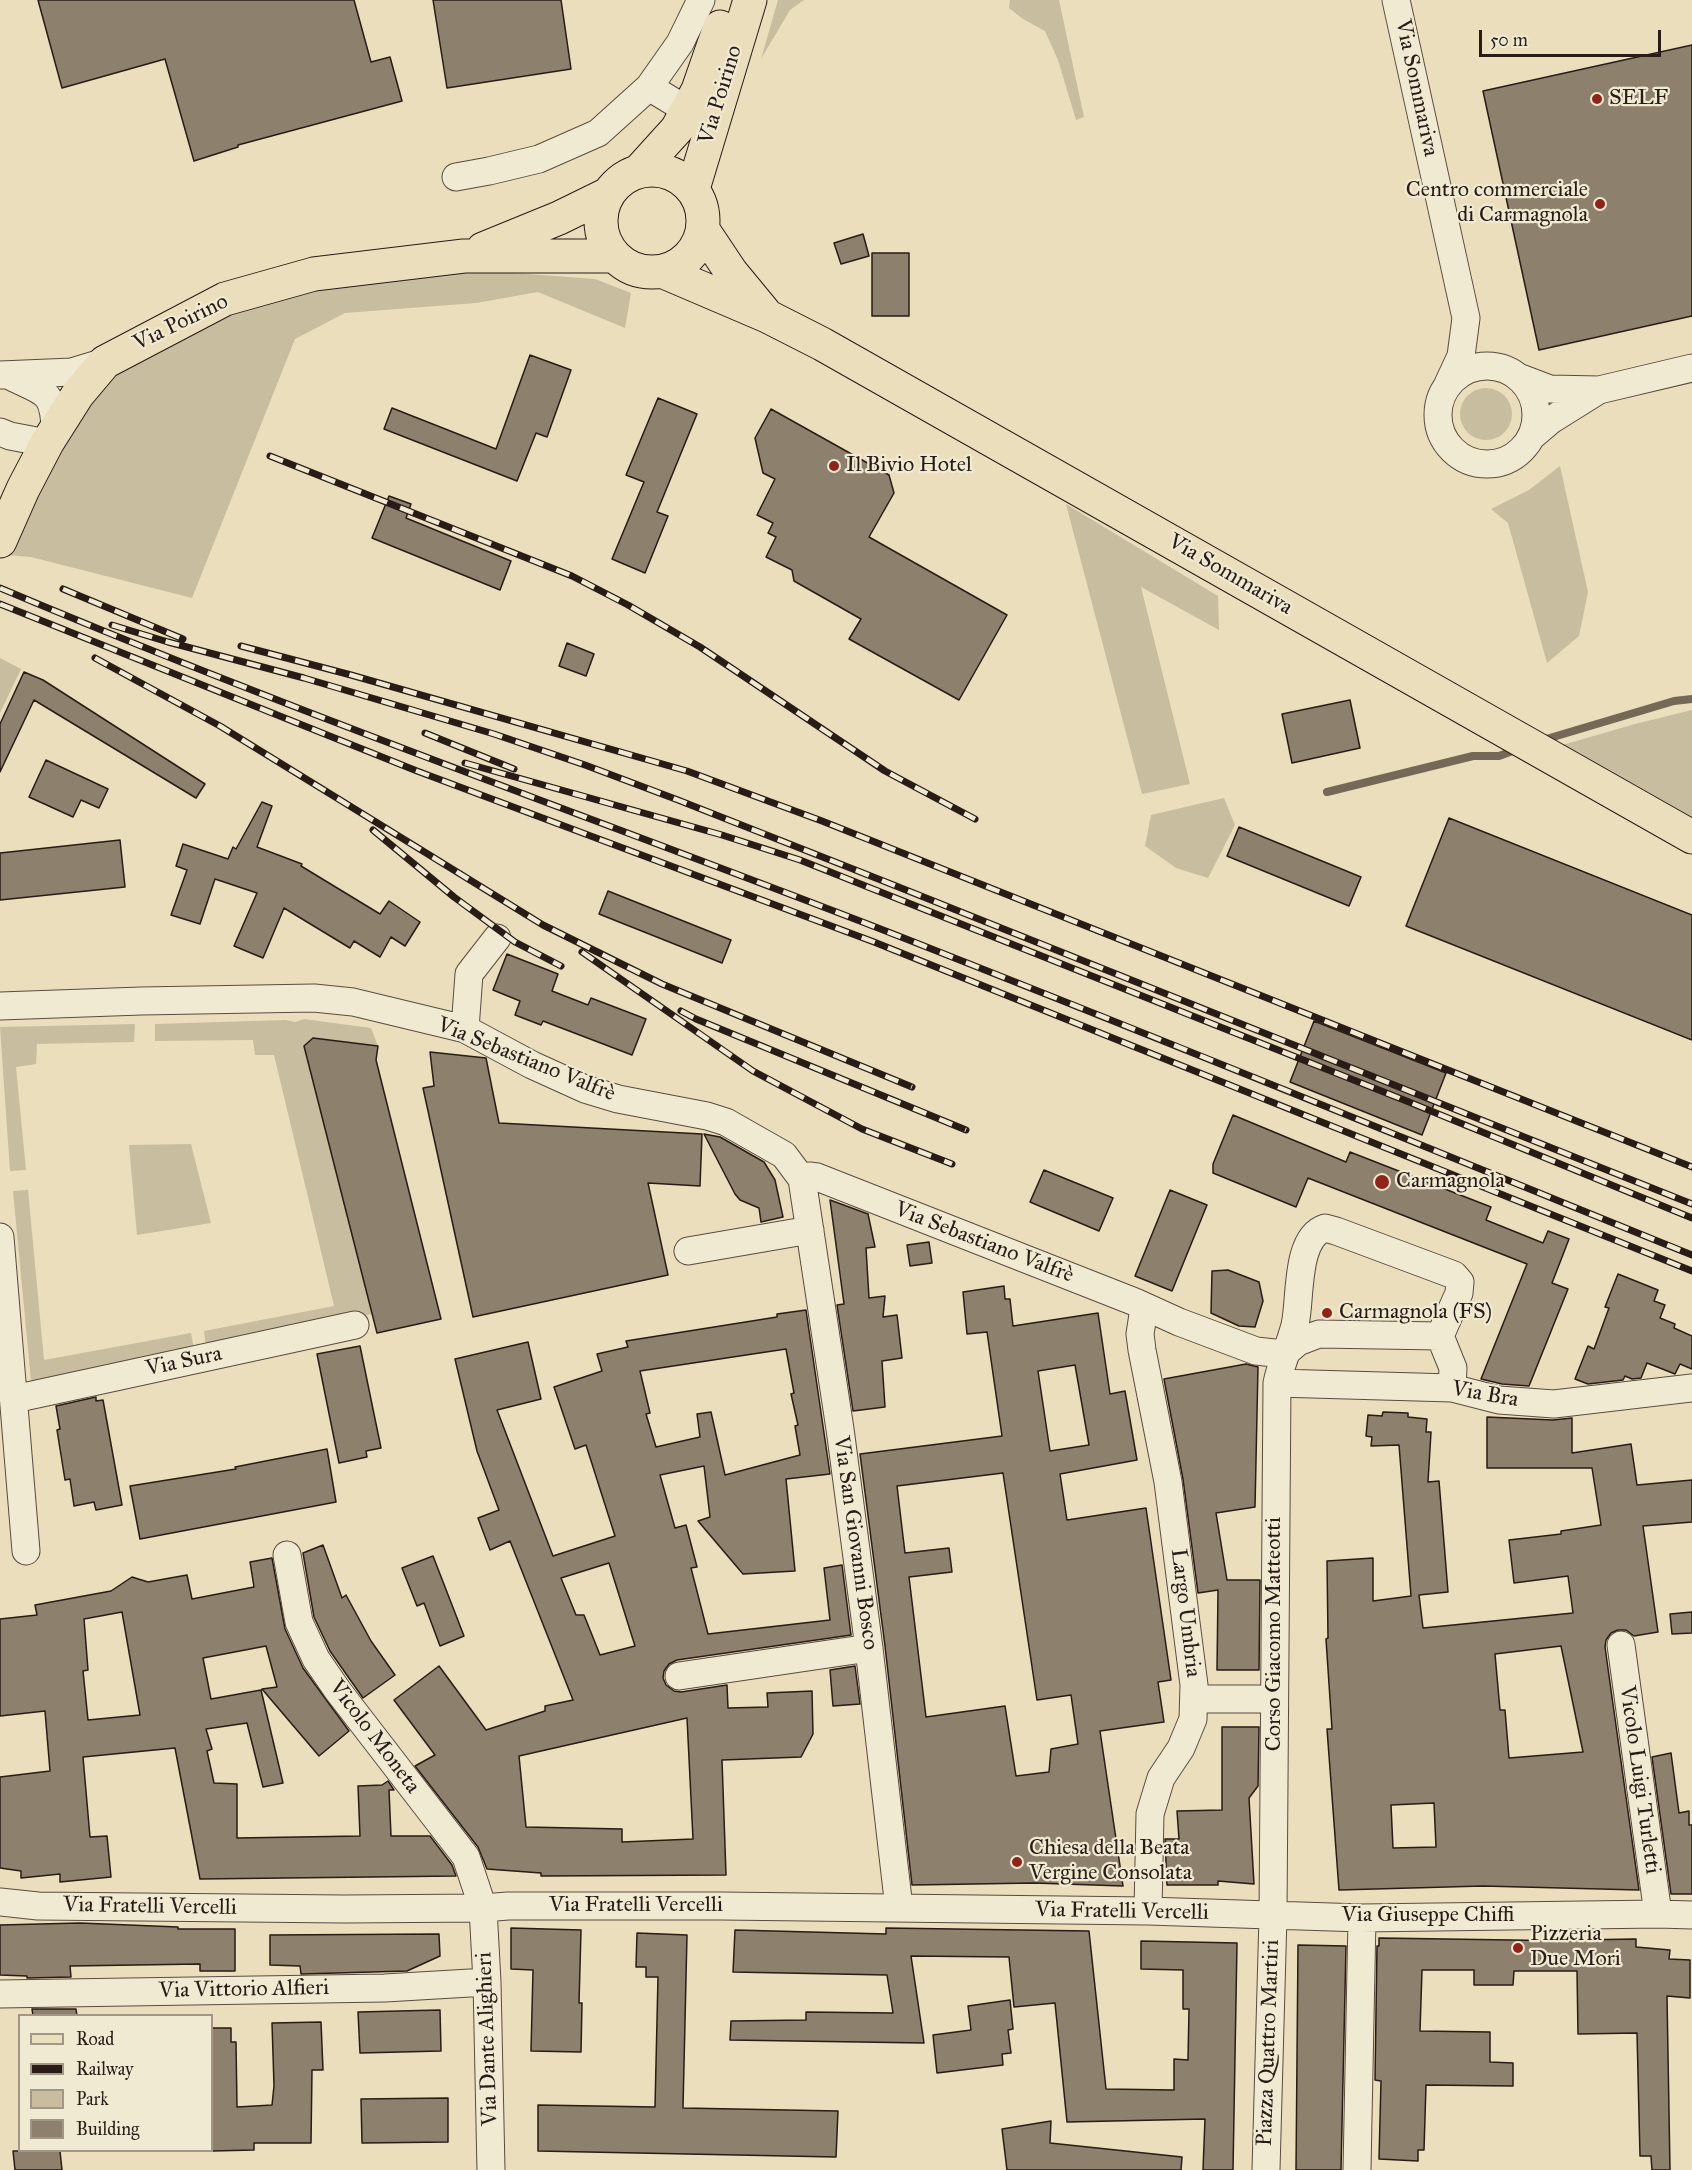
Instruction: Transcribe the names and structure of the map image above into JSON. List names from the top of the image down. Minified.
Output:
{"streets":{"main road":["Via Sommariva","Via Poirino"],"street":["Via Sebastiano Valfrè","Via Sura","Via Bra","Via San Giovanni Bosco","Largo Umbria","Corso Giacomo Matteotti","Vicolo Moneta","Vicolo Luigi Turletti","Via Fratelli Vercelli","Via Giuseppe Chiffi","Via Vittorio Alfieri","Via Dante Alighieri","Piazza Quattro Martiri"]},"crossings":[["Via Sommariva","Via Poirino"],["Via Sebastiano Valfrè","Via San Giovanni Bosco"],["Via Sebastiano Valfrè","Largo Umbria"],["Via Sebastiano Valfrè","Corso Giacomo Matteotti"],["Via Bra","Corso Giacomo Matteotti"],["Via San Giovanni Bosco","Via Fratelli Vercelli"],["Largo Umbria","Via Fratelli Vercelli"],["Corso Giacomo Matteotti","Via Fratelli Vercelli"],["Corso Giacomo Matteotti","Via Giuseppe Chiffi"],["Corso Giacomo Matteotti","Piazza Quattro Martiri"],["Vicolo Moneta","Via Fratelli Vercelli"],["Vicolo Moneta","Via Dante Alighieri"],["Vicolo Luigi Turletti","Via Giuseppe Chiffi"],["Via Fratelli Vercelli","Via Giuseppe Chiffi"],["Via Fratelli Vercelli","Via Dante Alighieri"],["Via Fratelli Vercelli","Piazza Quattro Martiri"],["Via Giuseppe Chiffi","Piazza Quattro Martiri"],["Via Vittorio Alfieri","Via Dante Alighieri"]],"places":["SELF","Centro commerciale di Carmagnola","Il Bivio Hotel","Carmagnola","Carmagnola (FS)","Chiesa della Beata Vergine Consolata","Pizzeria Due Mori"],"legend":["Road","Railway","Park","Building"],"scale_bar":"50 m"}
